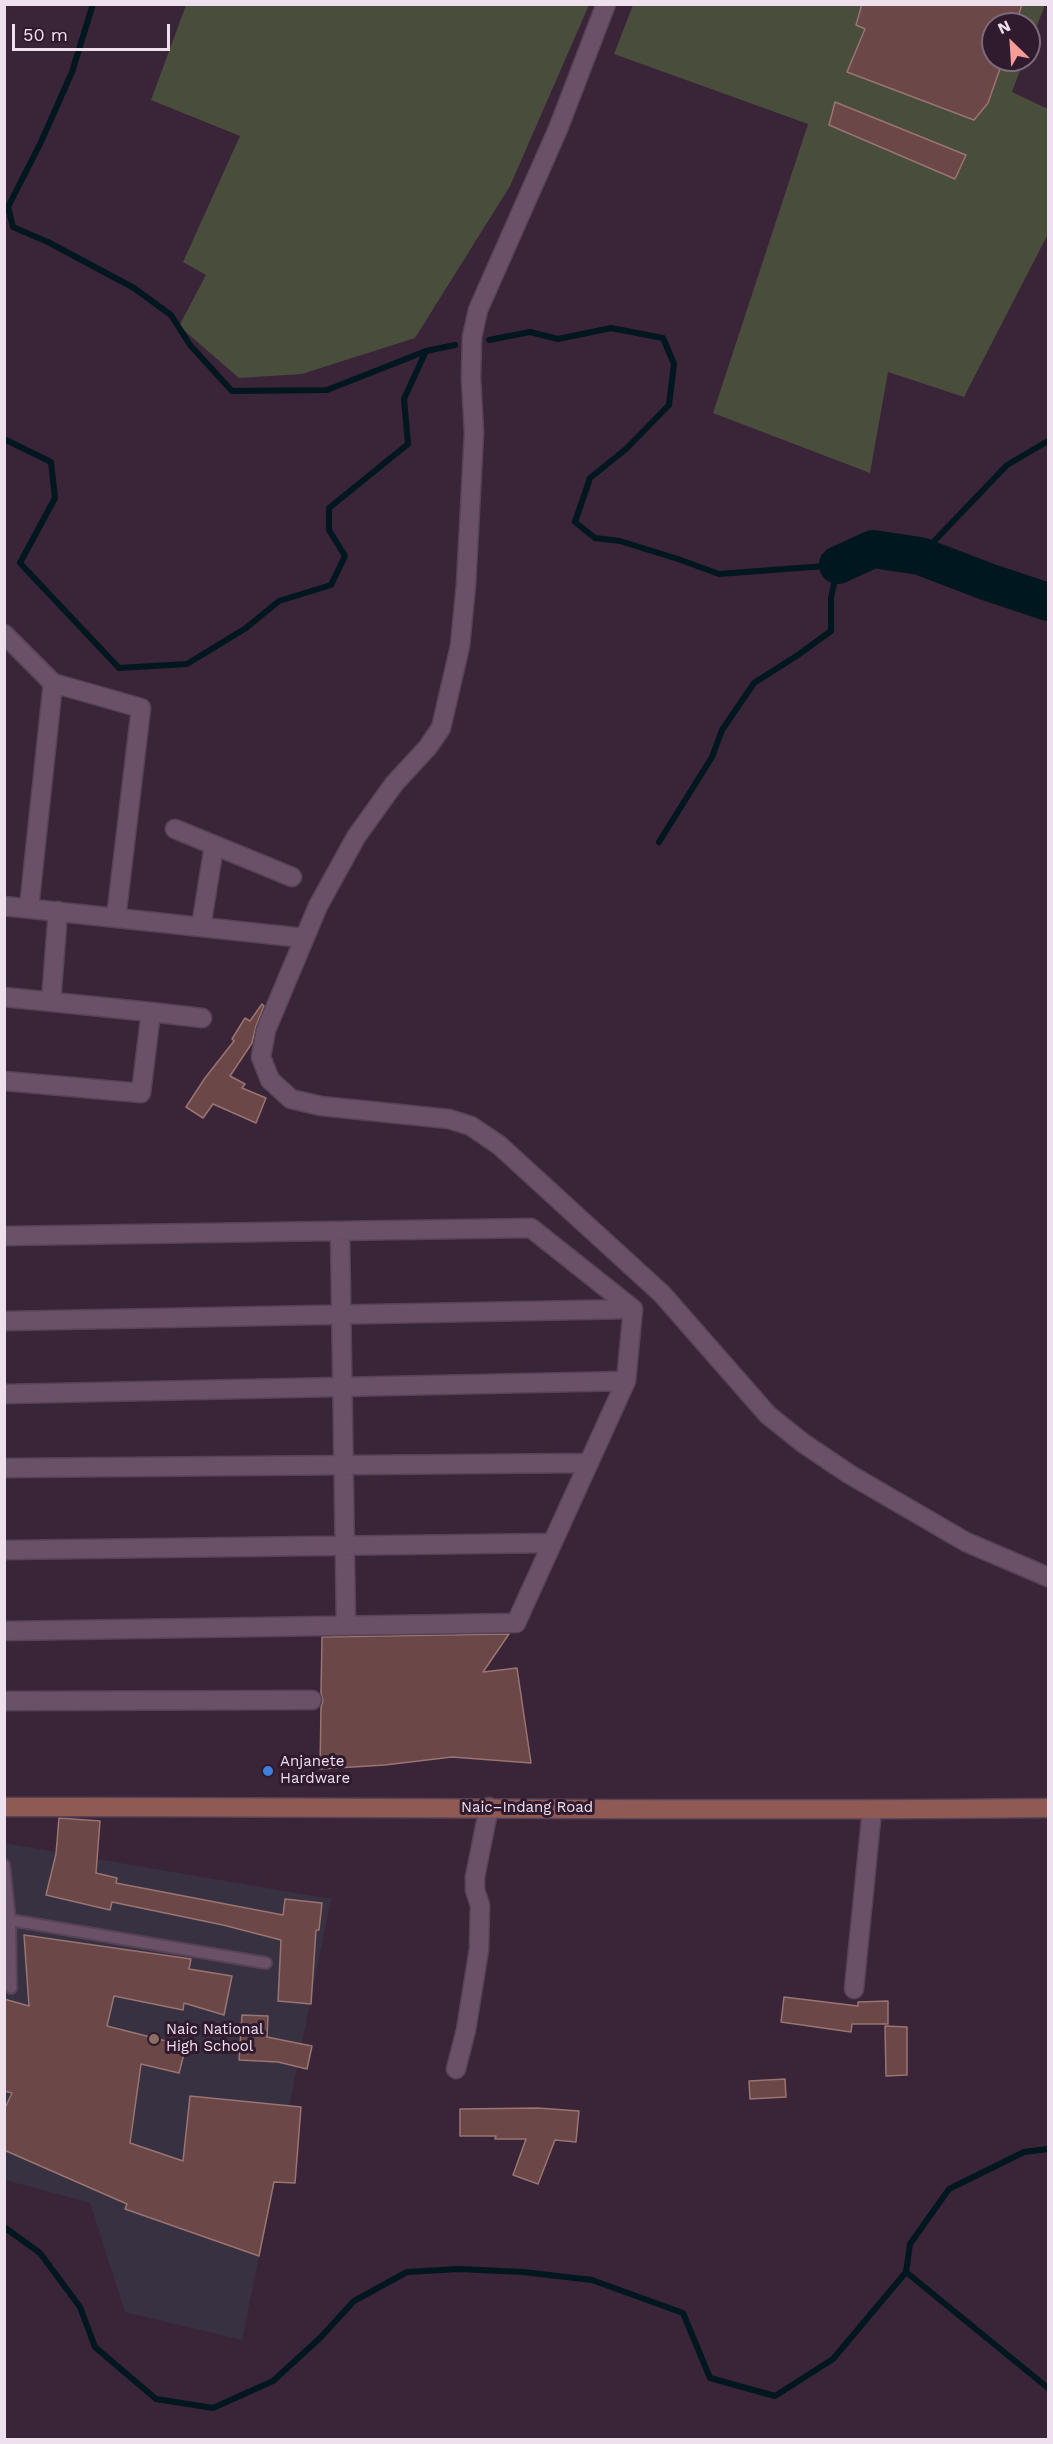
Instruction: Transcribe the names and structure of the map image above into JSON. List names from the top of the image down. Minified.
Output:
{"streets":{"main road":["Naic–Indang Road"]},"places":["Anjanete Hardware","Naic National High School"],"scale_bar":"50 m","north":"top left"}
